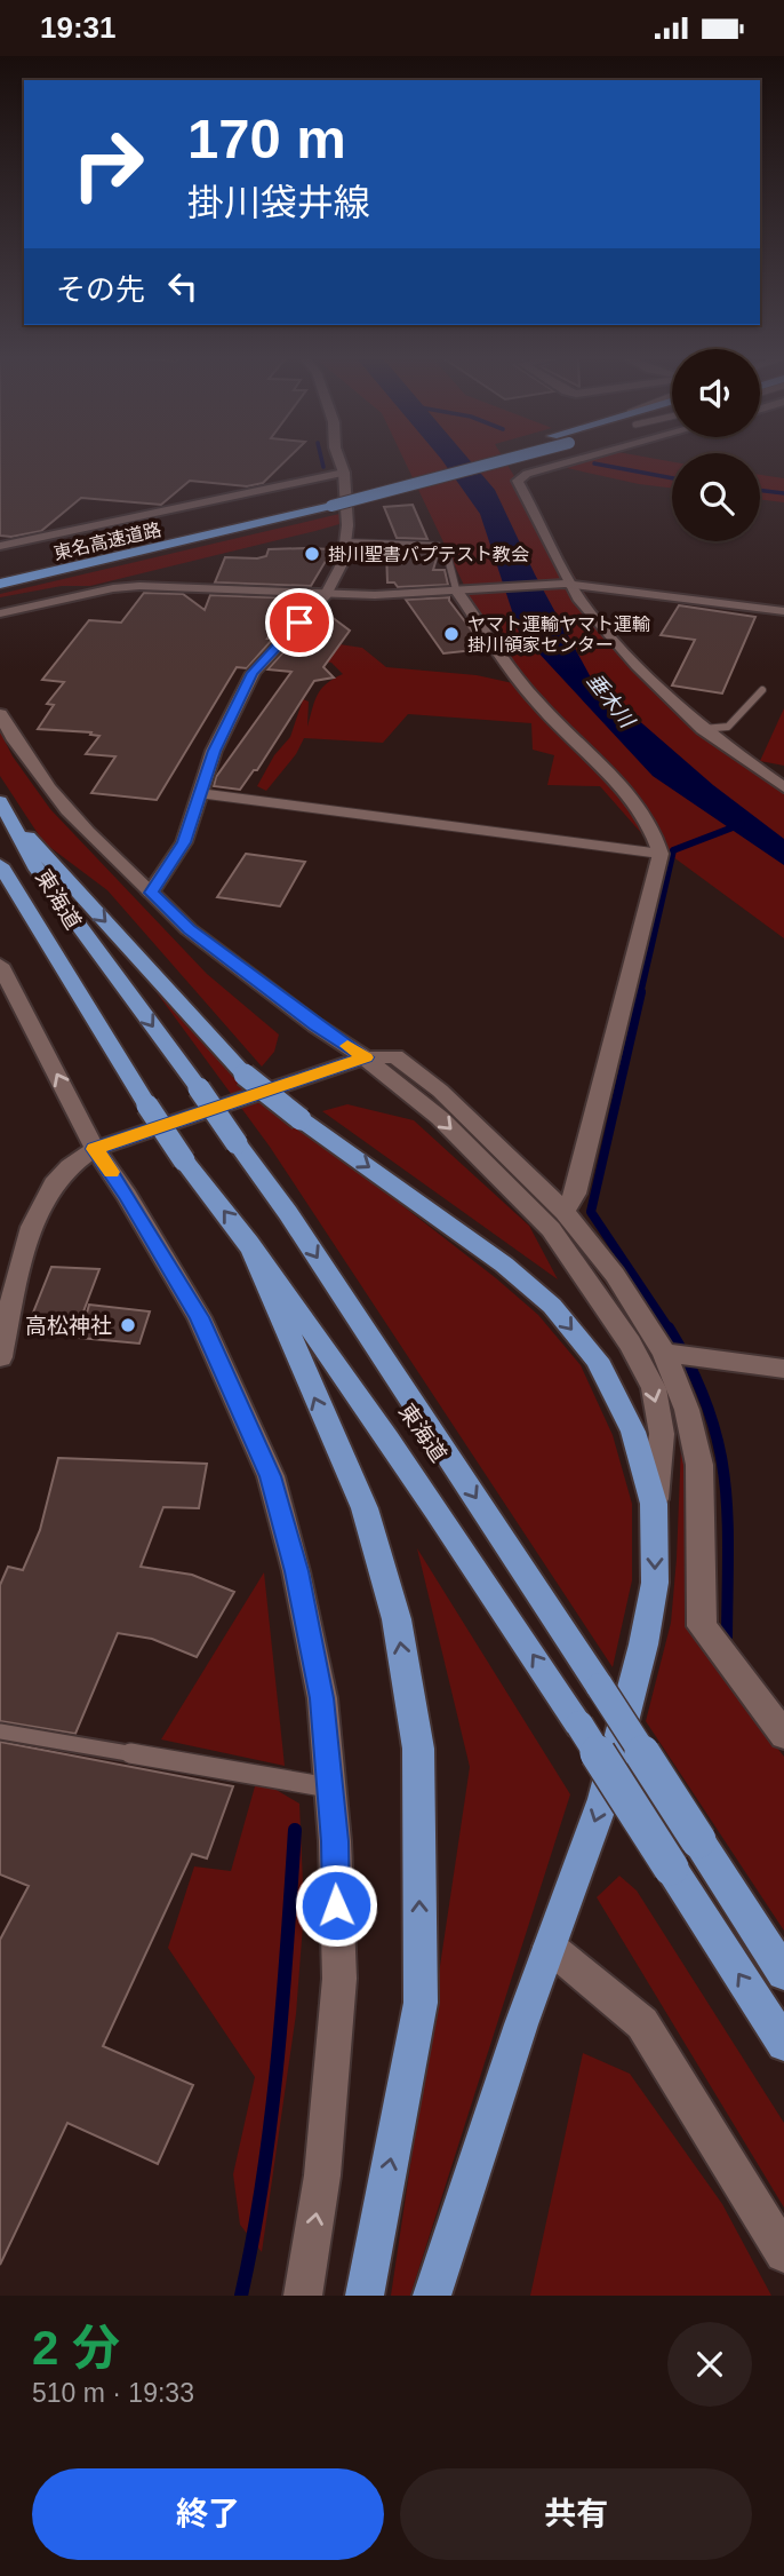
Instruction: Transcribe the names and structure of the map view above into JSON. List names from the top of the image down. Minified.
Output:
{"streets":{"highway":["東名高速道路","東海道"]},"water":["垂木川"],"places":["掛川聖書バプテスト教会","ヤマト運輸ヤマト運輸 掛川領家センター","高松神社"],"page":{"status":"19:31","turn":["170 m","掛川袋井線"],"then":"その先","heading":["2 分","510 m · 19:33"],"buttons":["終了","共有"]}}
